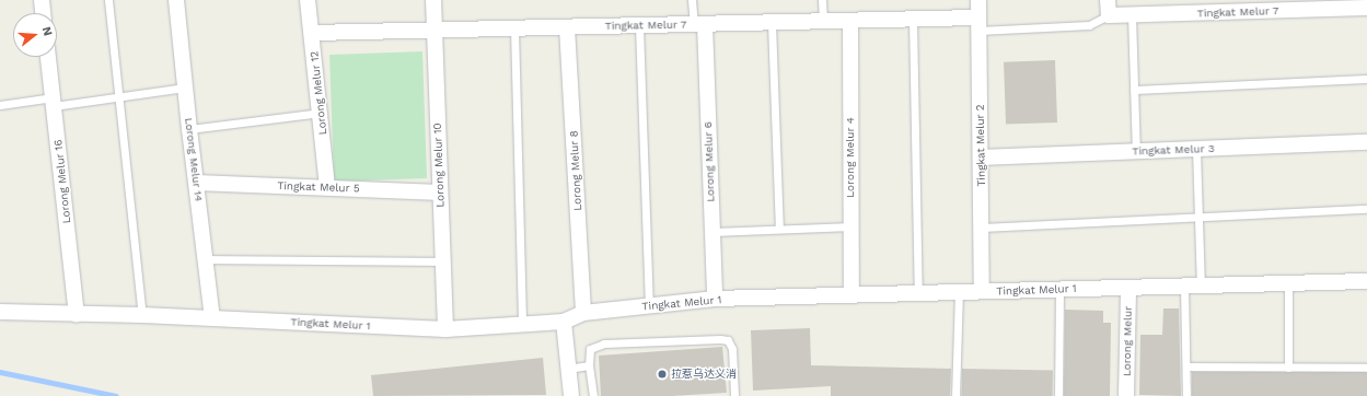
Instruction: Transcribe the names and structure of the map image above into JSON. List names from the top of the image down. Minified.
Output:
{"streets":{"street":["Tingkat Melur 7","Lorong Melur 12","Tingkat Melur 2","Tingkat Melur 3","Lorong Melur 4","Lorong Melur 14","Lorong Melur 6","Lorong Melur 10","Lorong Melur 8","Lorong Melur 16","Tingkat Melur 5","Tingkat Melur 1","Lorong Melur"]},"crossings":[["Tingkat Melur 7","Lorong Melur 12"],["Tingkat Melur 7","Tingkat Melur 2"],["Tingkat Melur 7","Lorong Melur 4"],["Tingkat Melur 7","Lorong Melur 6"],["Tingkat Melur 7","Lorong Melur 10"],["Tingkat Melur 7","Lorong Melur 8"],["Lorong Melur 12","Tingkat Melur 5"],["Tingkat Melur 2","Tingkat Melur 3"],["Tingkat Melur 2","Tingkat Melur 1"],["Lorong Melur 4","Tingkat Melur 1"],["Lorong Melur 14","Tingkat Melur 5"],["Lorong Melur 14","Tingkat Melur 1"],["Lorong Melur 6","Tingkat Melur 1"],["Lorong Melur 10","Tingkat Melur 5"],["Lorong Melur 10","Tingkat Melur 1"],["Lorong Melur 8","Tingkat Melur 1"],["Lorong Melur 16","Tingkat Melur 1"],["Tingkat Melur 1","Lorong Melur"]],"places":["拉惹乌达义消"],"north":"right"}
